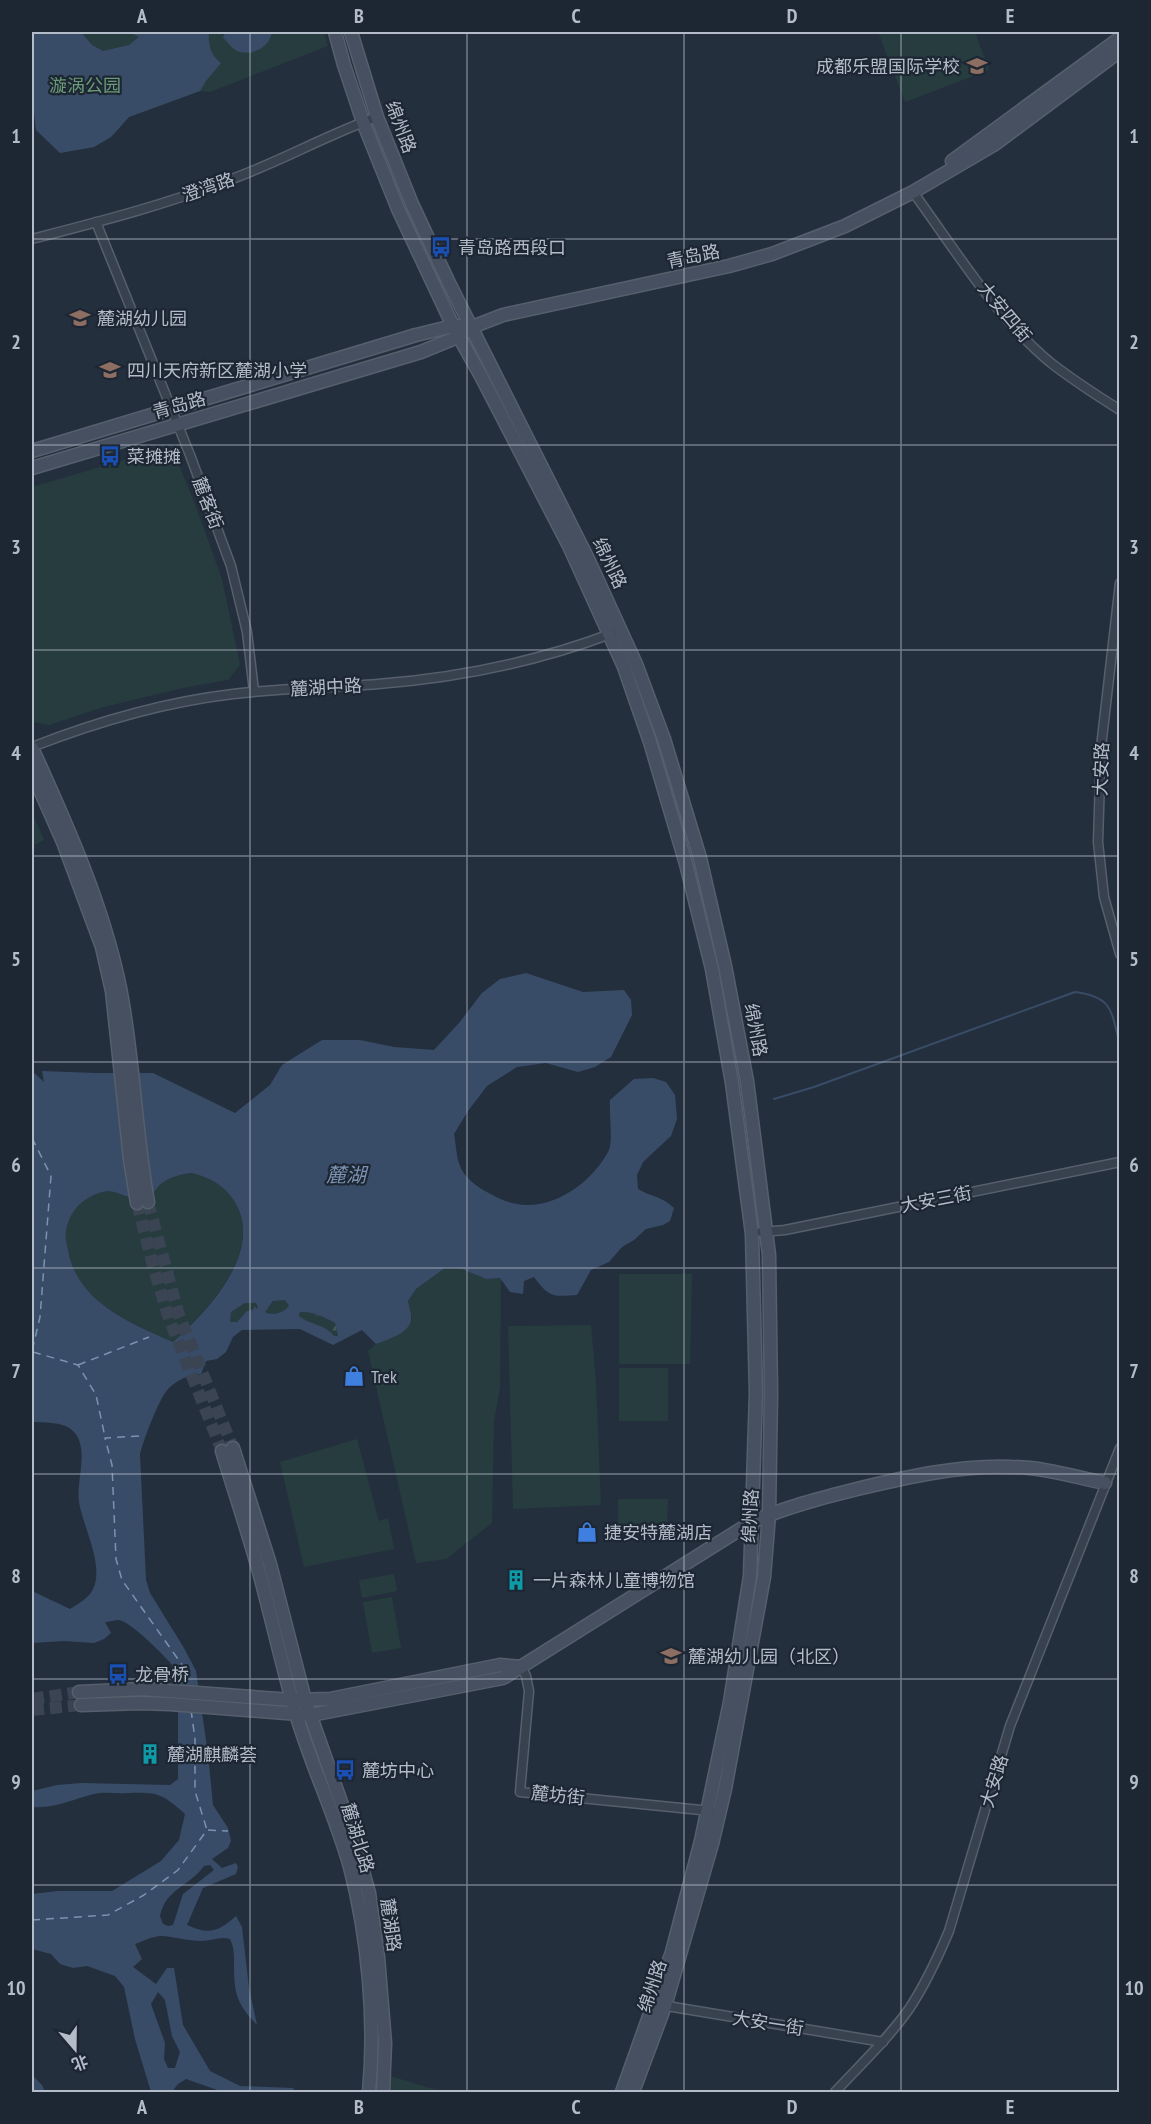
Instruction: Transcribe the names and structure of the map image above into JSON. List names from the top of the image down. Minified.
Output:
{"streets":{"main road":["绵州路","青岛路","麓湖北路","麓湖路"],"street":["澄湾路","大安四街","麓客街","麓湖中路","大安路","大安三街","麓坊街","大安一街"]},"crossings":[["绵州路","澄湾路"],["绵州路","青岛路"],["绵州路","麓湖中路"],["绵州路","大安三街"],["绵州路","麓坊街"],["绵州路","大安一街"],["澄湾路","麓客街"],["青岛路","大安四街"],["青岛路","麓客街"],["麓客街","麓湖中路"],["大安路","大安一街"],["麓湖北路","麓湖路"]],"water":["麓湖"],"parks":["漩涡公园"],"places":{"school or university":["成都乐盟国际学校","麓湖幼儿园","四川天府新区麓湖小学","麓湖幼儿园（北区）"],"bus stop":["青岛路西段口","菜摊摊","龙骨桥","麓坊中心"],"shop":["Trek","捷安特麓湖店"],"building":["一片森林儿童博物馆","麓湖麒麟荟"]},"north":"bottom","grid":{"columns":["A","B","C","D","E"],"rows":["1","2","3","4","5","6","7","8","9","10"]}}
